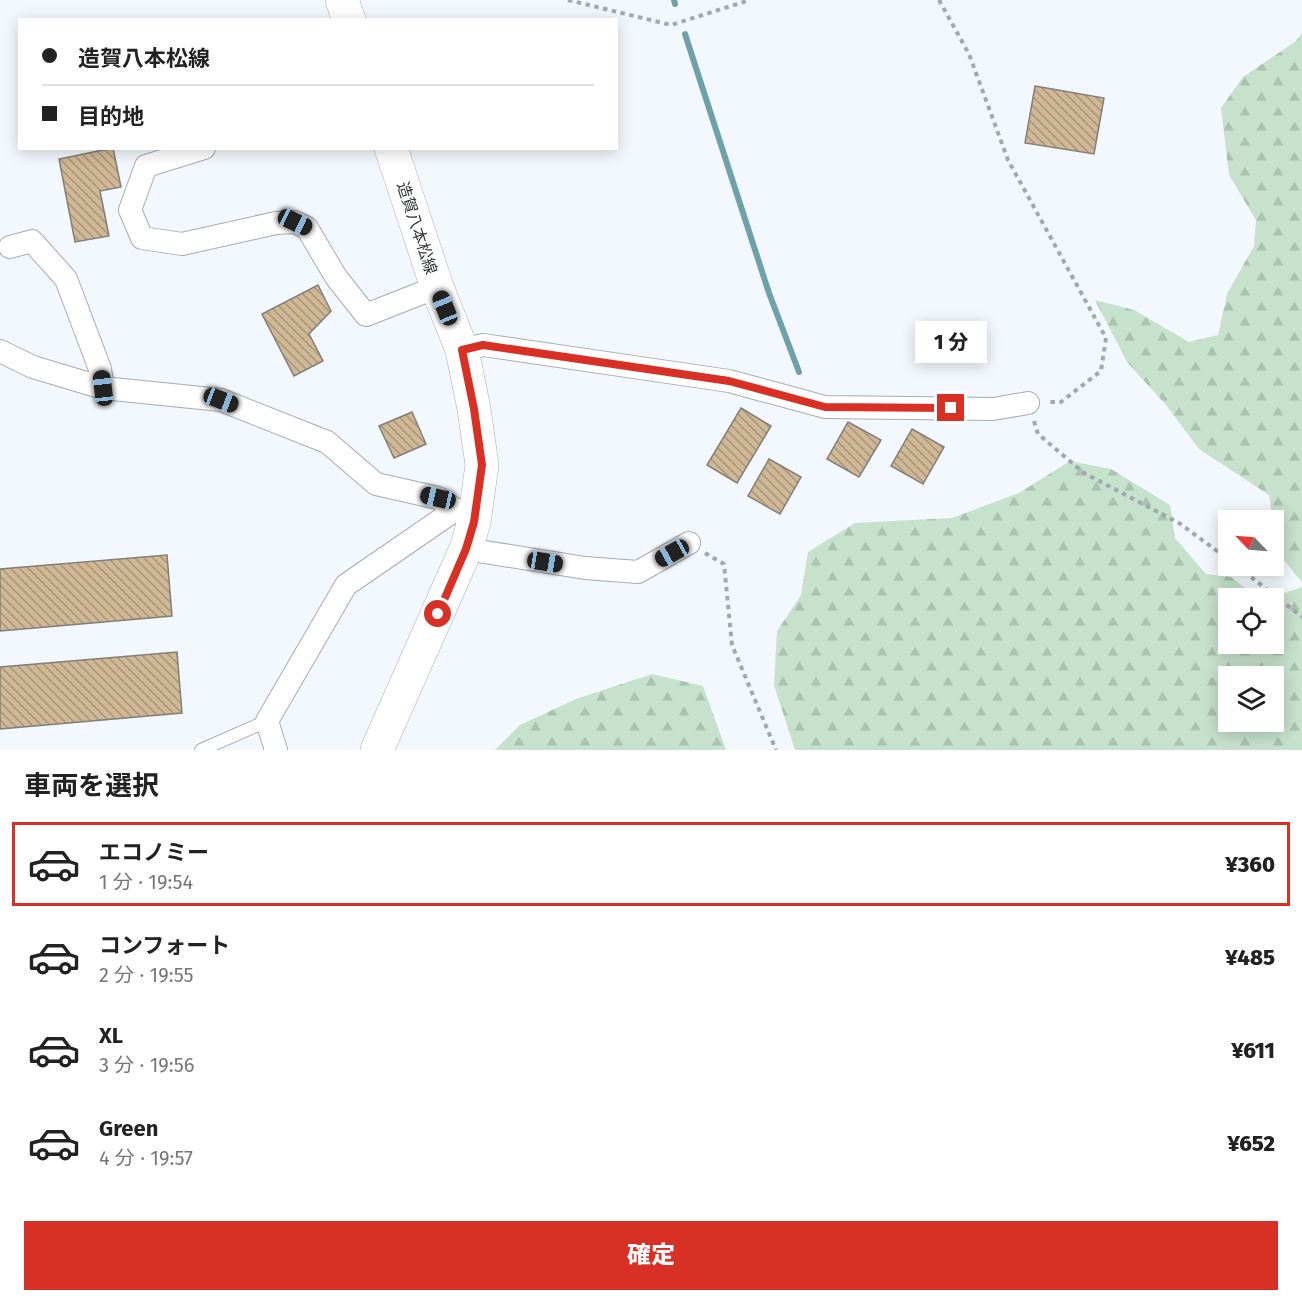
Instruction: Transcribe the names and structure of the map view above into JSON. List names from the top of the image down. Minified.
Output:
{"streets":{"main road":["造賀八本松線"]},"north":"top left","page":{"banner":["造賀八本松線","目的地"],"bubble":"1 分","heading":"車両を選択","list":[{"name":"エコノミー","note":"1 分 · 19:54","value":"¥360"},{"name":"コンフォート","note":"2 分 · 19:55","value":"¥485"},{"name":"XL","note":"3 分 · 19:56","value":"¥611"},{"name":"Green","note":"4 分 · 19:57","value":"¥652"}],"buttons":"確定"}}
